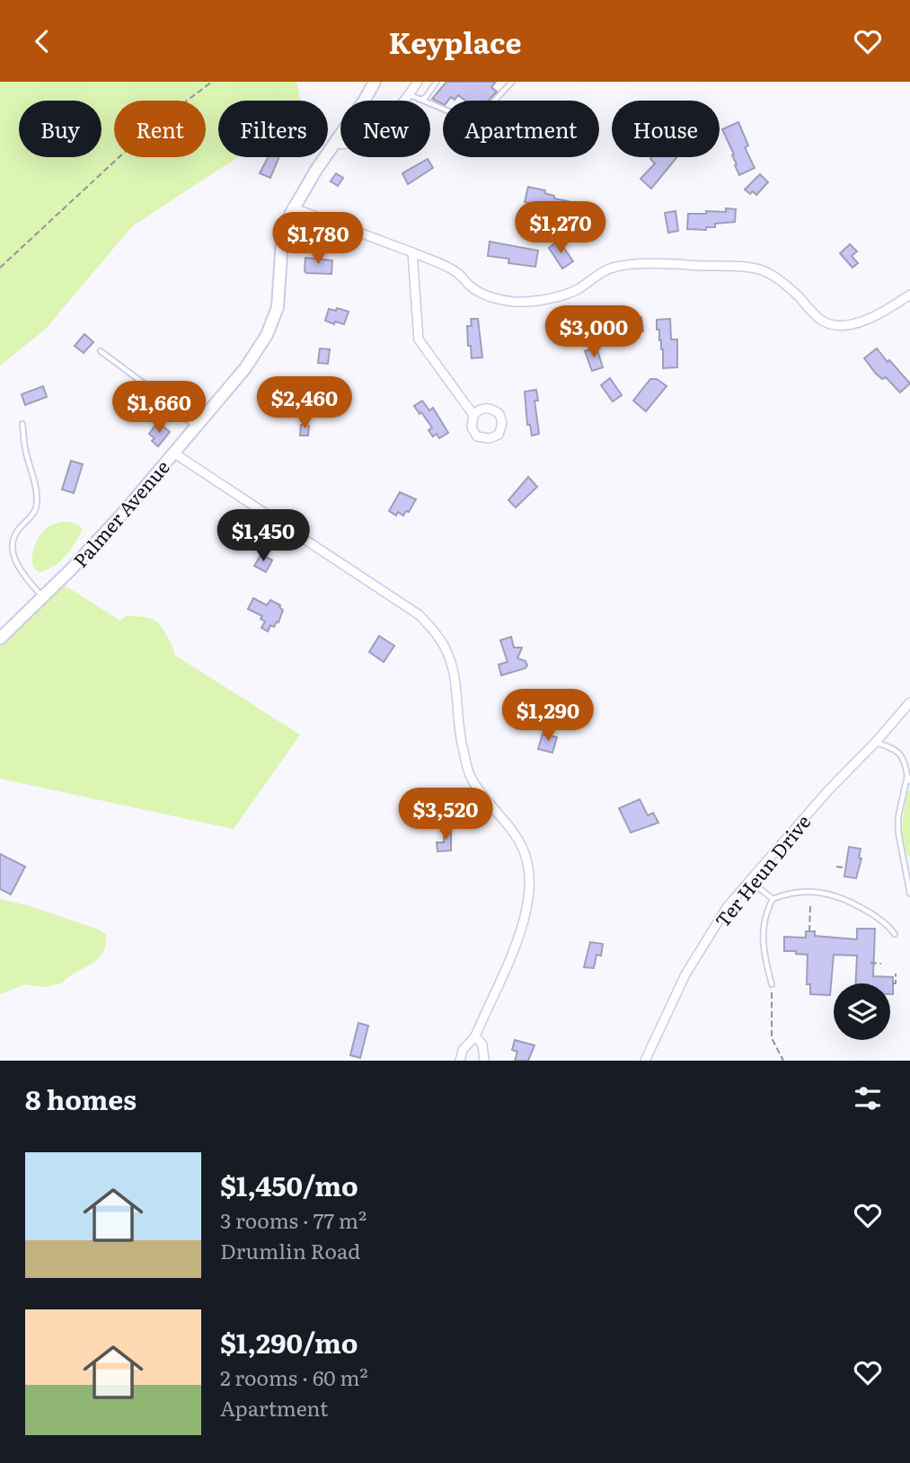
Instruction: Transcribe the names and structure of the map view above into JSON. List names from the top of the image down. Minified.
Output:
{"streets":{"main road":["Palmer Avenue"],"street":["Ter Heun Drive"]},"page":{"header":"Keyplace","chip":["Buy","Rent","Filters","New","Apartment","House"],"price":["$1,270","$1,780","$3,000","$2,460","$1,660","$1,450","$1,290","$3,520"],"heading":"8 homes","list":[{"name":"$1,450/mo","note":"3 rooms · 77 m² · Drumlin Road"},{"name":"$1,290/mo","note":"2 rooms · 60 m² · Apartment"}]}}
